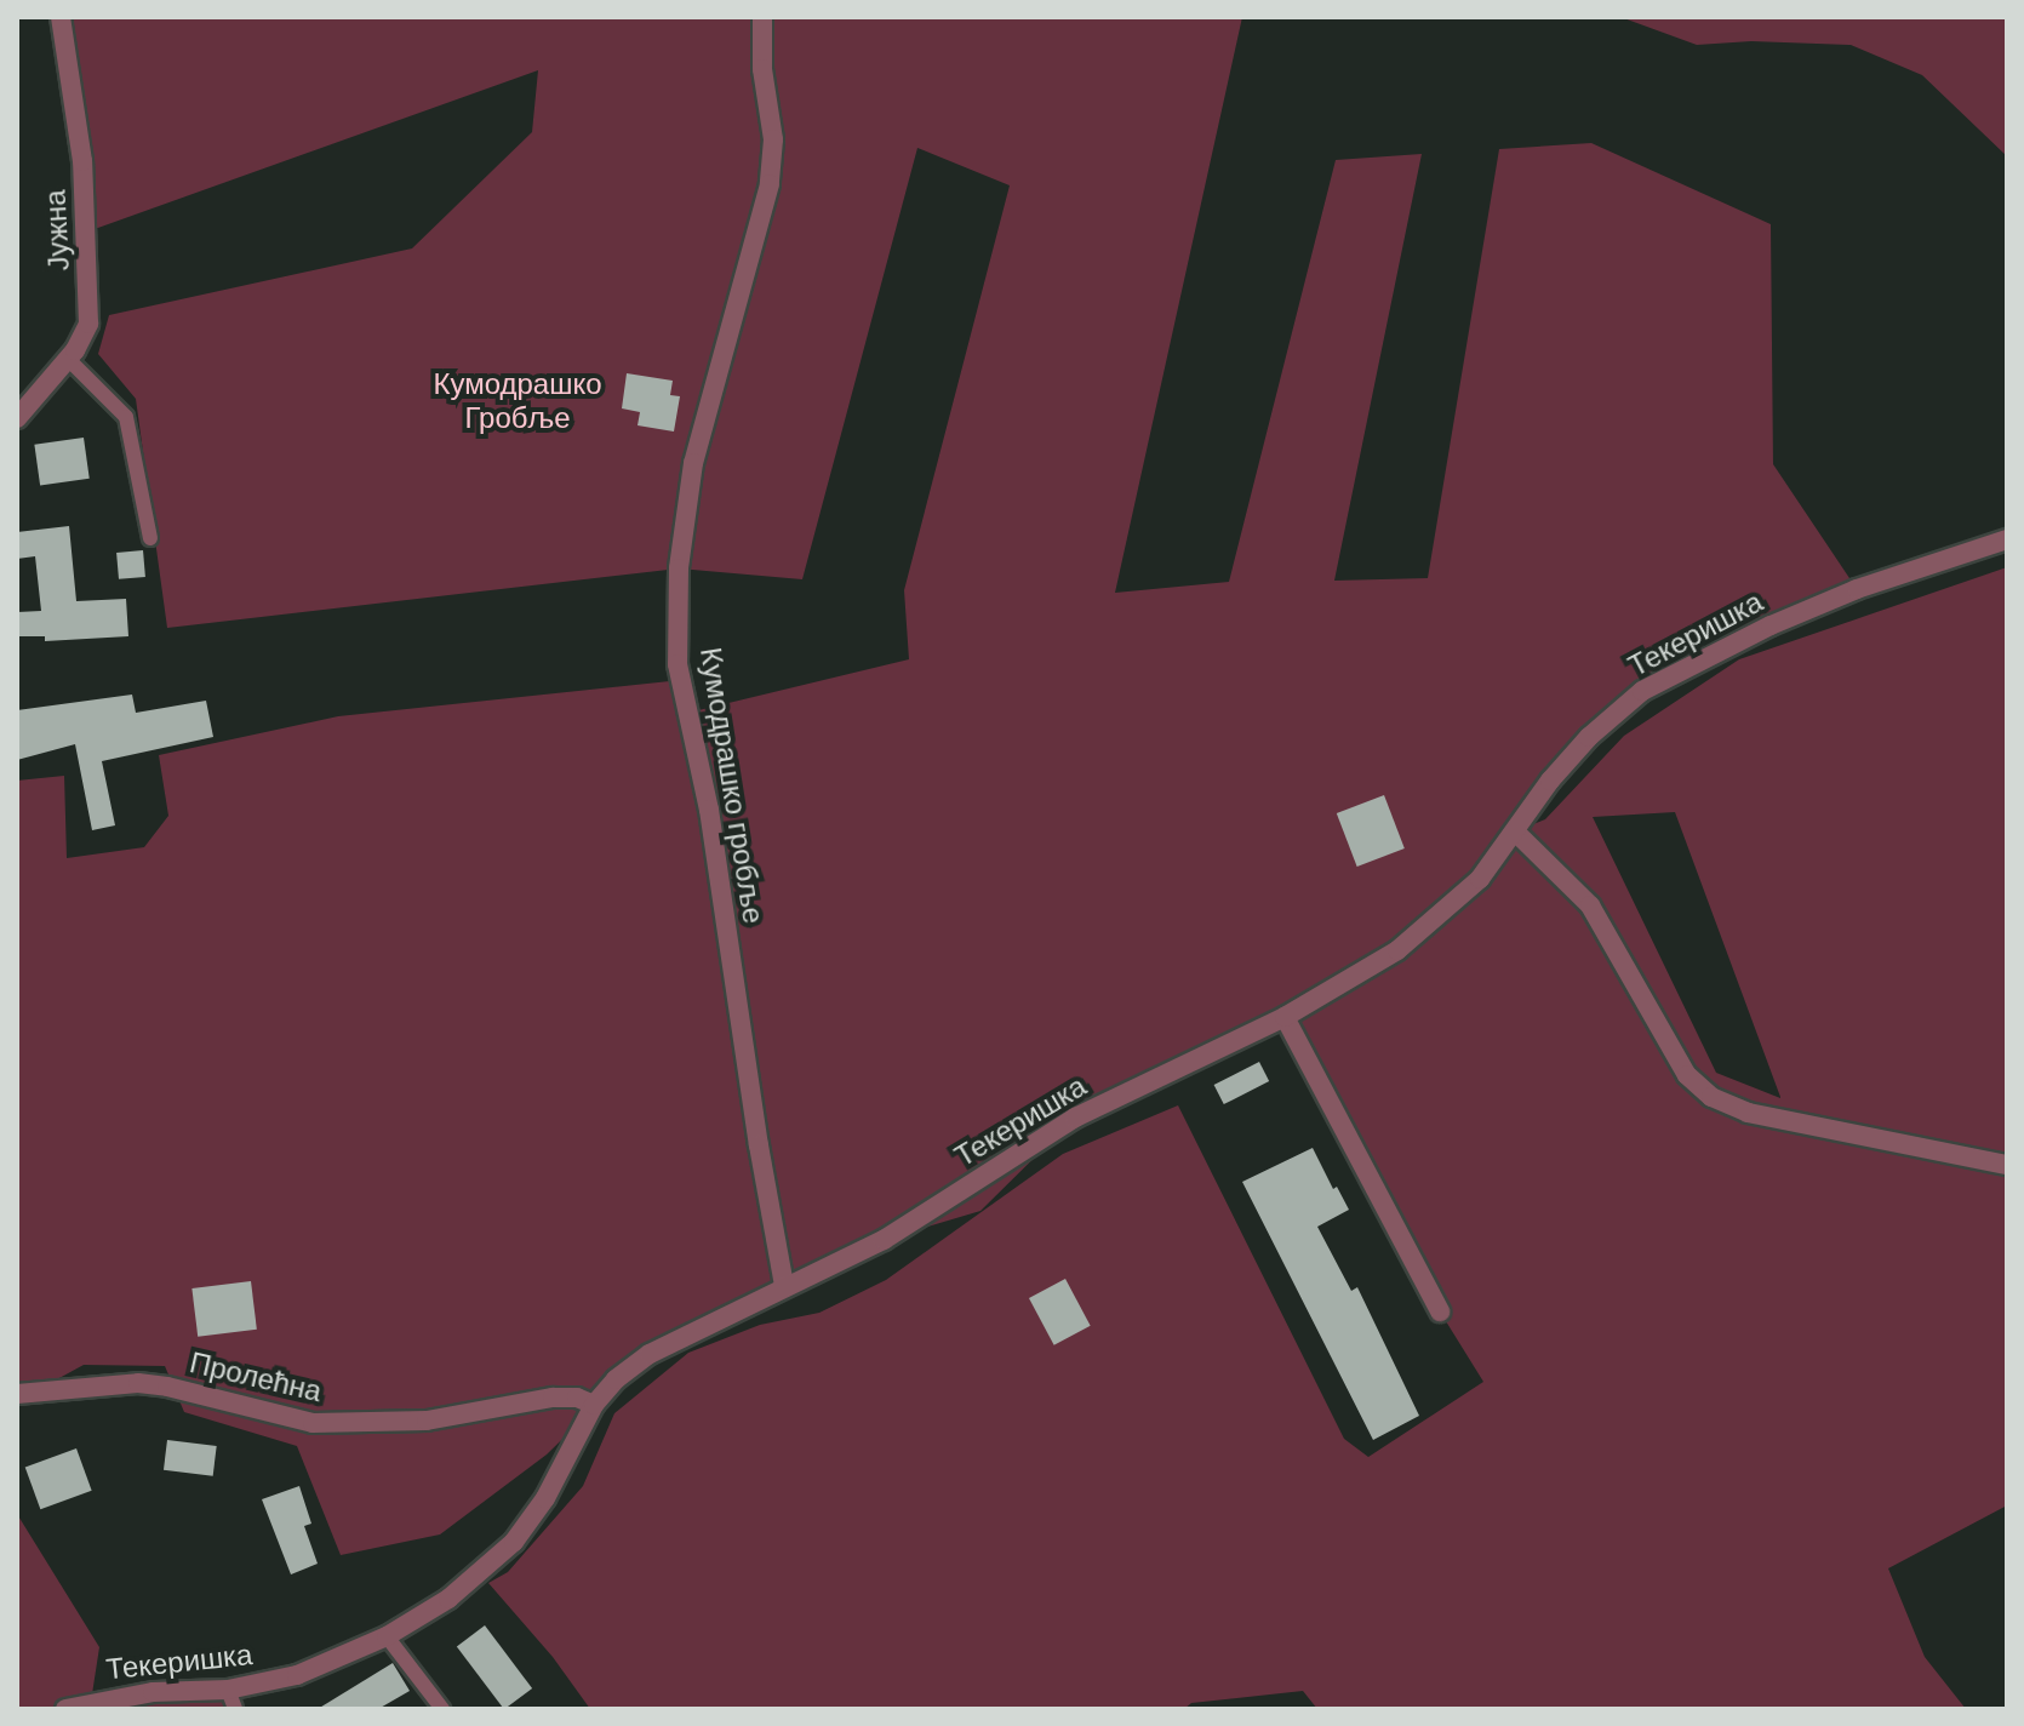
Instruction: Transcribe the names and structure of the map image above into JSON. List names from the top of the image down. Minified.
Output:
{"streets":{"street":["Јужна","Текеришка","Кумодрашко гробље","Пролећна"]},"crossings":[["Текеришка","Кумодрашко гробље"],["Текеришка","Пролећна"]],"parks":["Кумодрашко Гробље"]}
